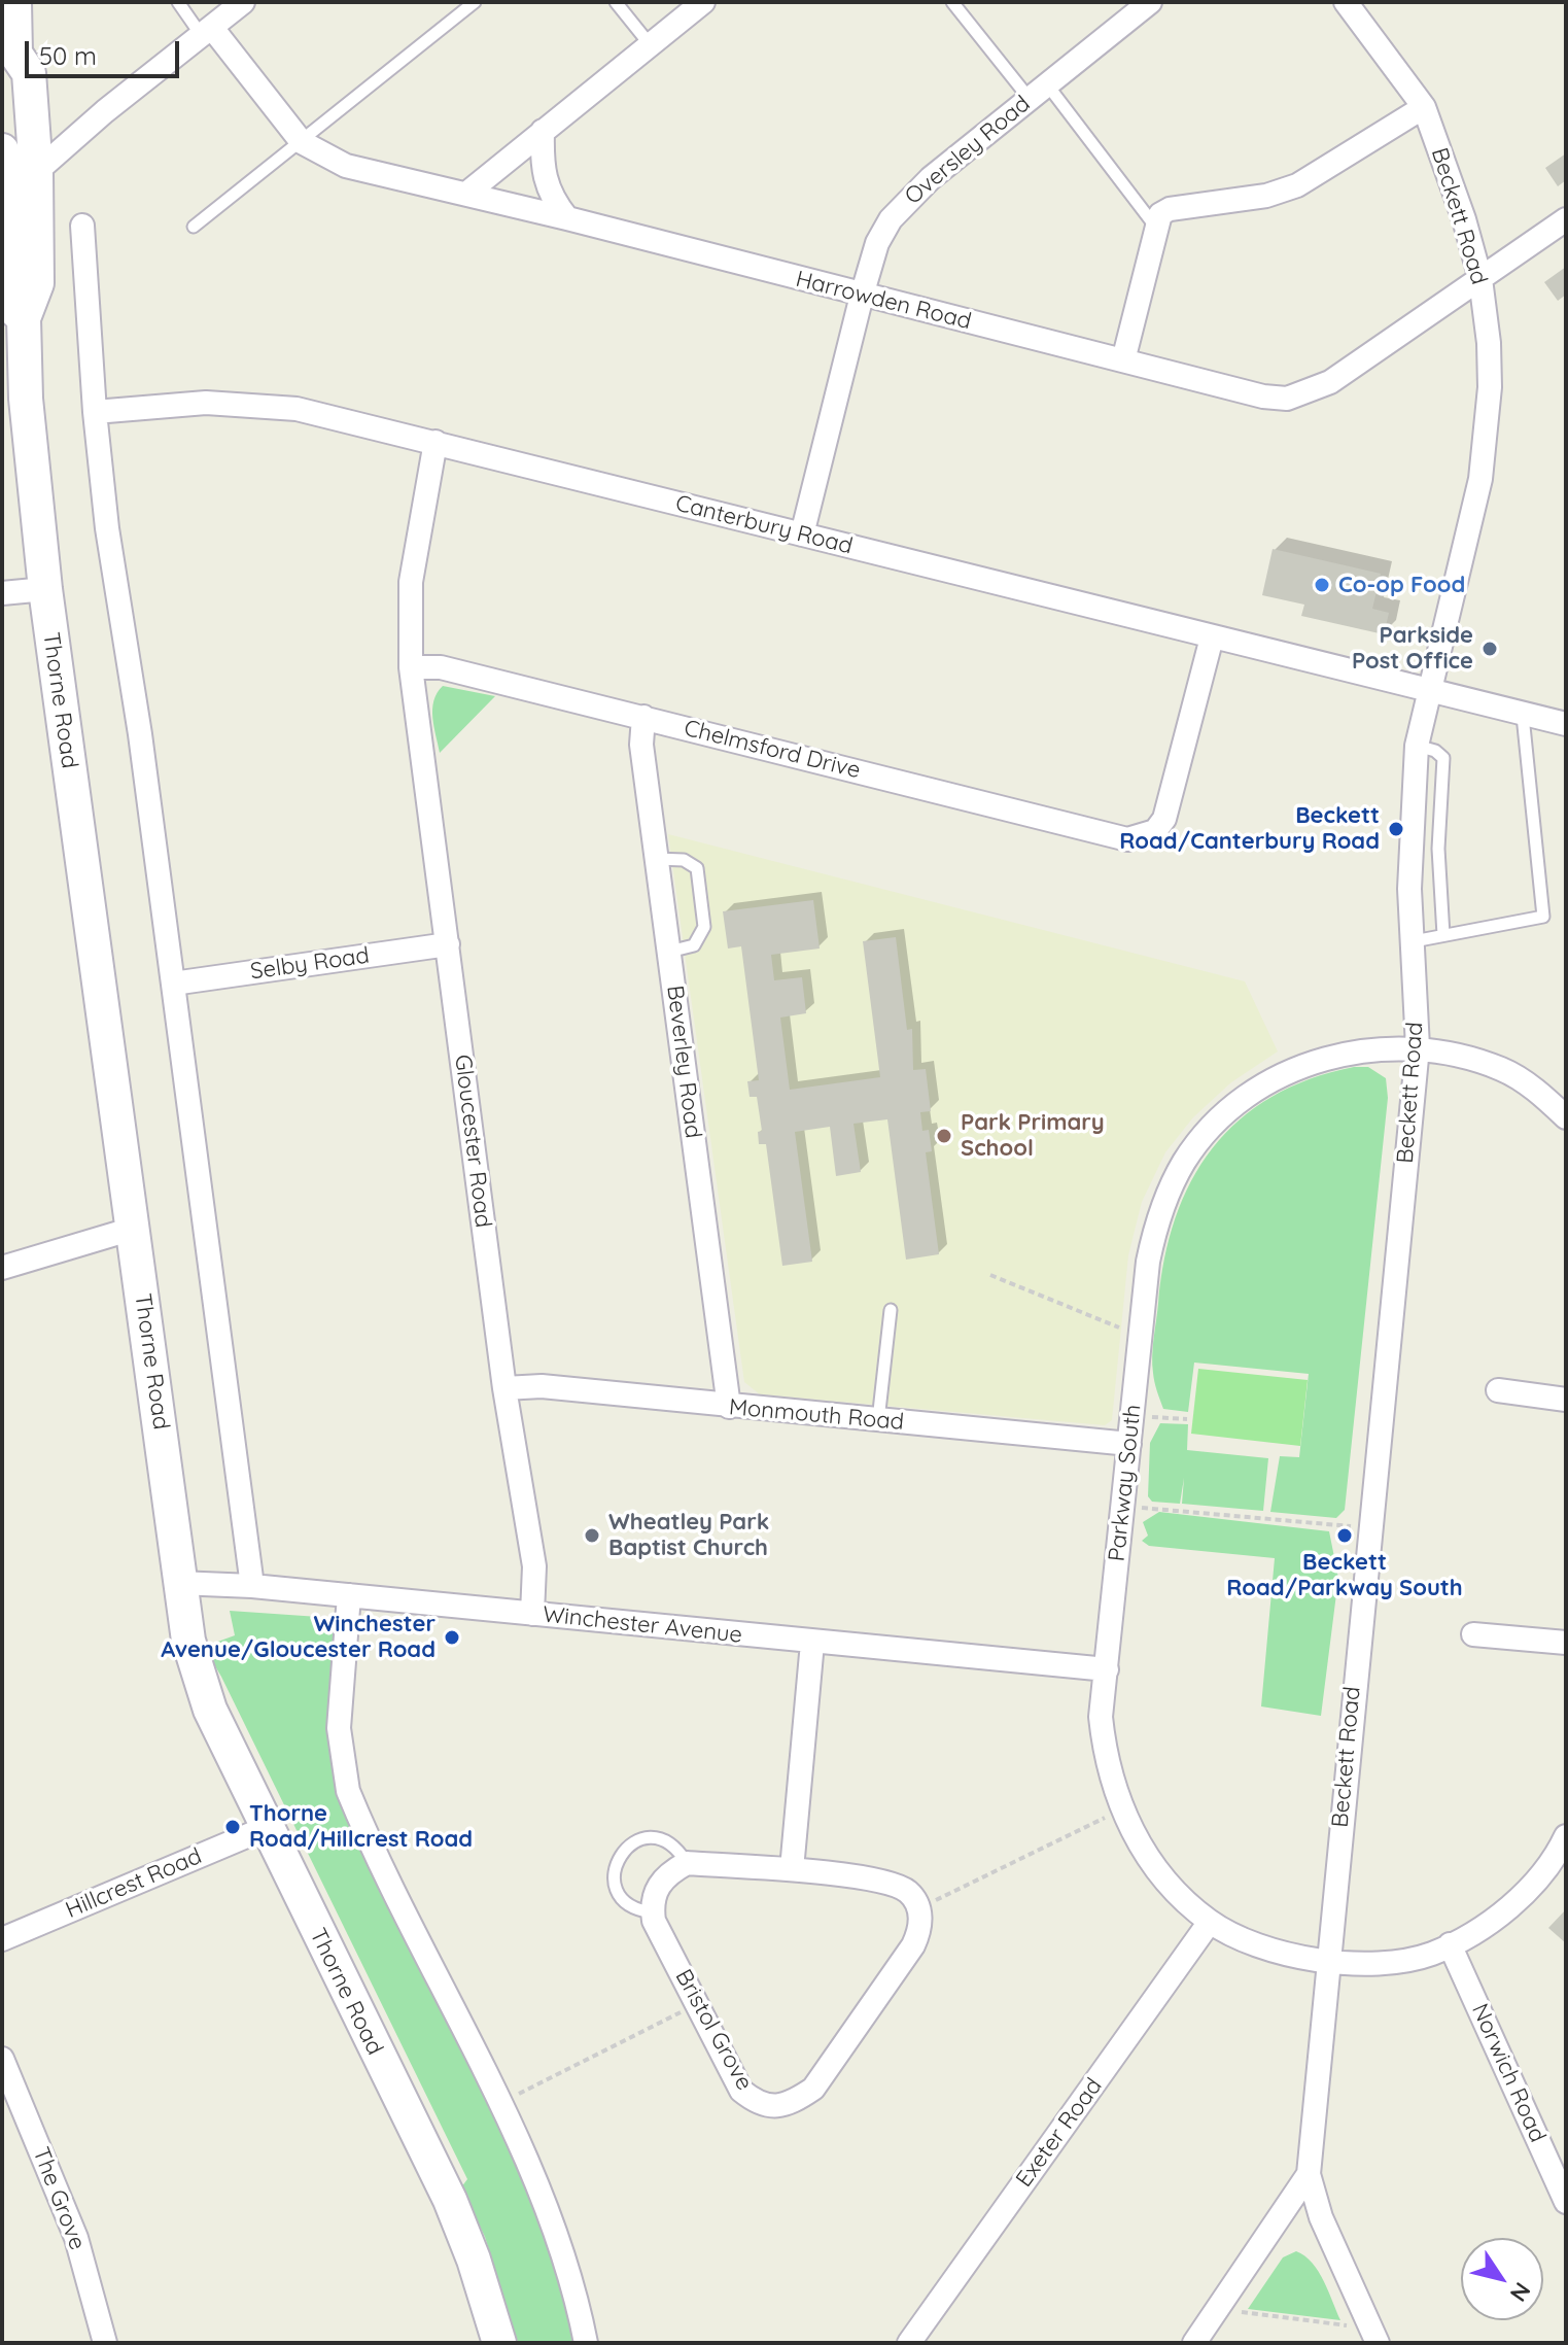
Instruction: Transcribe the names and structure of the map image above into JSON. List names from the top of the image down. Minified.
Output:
{"streets":{"street":["Oversley Road","Beckett Road","Harrowden Road","Canterbury Road","Thorne Road","Chelmsford Drive","Selby Road","Beverley Road","Gloucester Road","Monmouth Road","Parkway South","Winchester Avenue","Hillcrest Road","Bristol Grove","Norwich Road","Exeter Road","The Grove"]},"crossings":[["Oversley Road","Harrowden Road"],["Oversley Road","Canterbury Road"],["Beckett Road","Harrowden Road"],["Beckett Road","Canterbury Road"],["Beckett Road","Parkway South"],["Canterbury Road","Chelmsford Drive"],["Thorne Road","Winchester Avenue"],["Thorne Road","Hillcrest Road"],["Chelmsford Drive","Beverley Road"],["Chelmsford Drive","Gloucester Road"],["Selby Road","Gloucester Road"],["Beverley Road","Monmouth Road"],["Gloucester Road","Monmouth Road"],["Gloucester Road","Winchester Avenue"],["Monmouth Road","Parkway South"],["Parkway South","Winchester Avenue"],["Parkway South","Norwich Road"],["Parkway South","Exeter Road"]],"places":["Co-op Food","Parkside Post Office","Beckett Road/Canterbury Road","Park Primary School","Wheatley Park Baptist Church","Beckett Road/Parkway South","Winchester Avenue/Gloucester Road","Thorne Road/Hillcrest Road"],"scale_bar":"50 m","north":"bottom right"}
